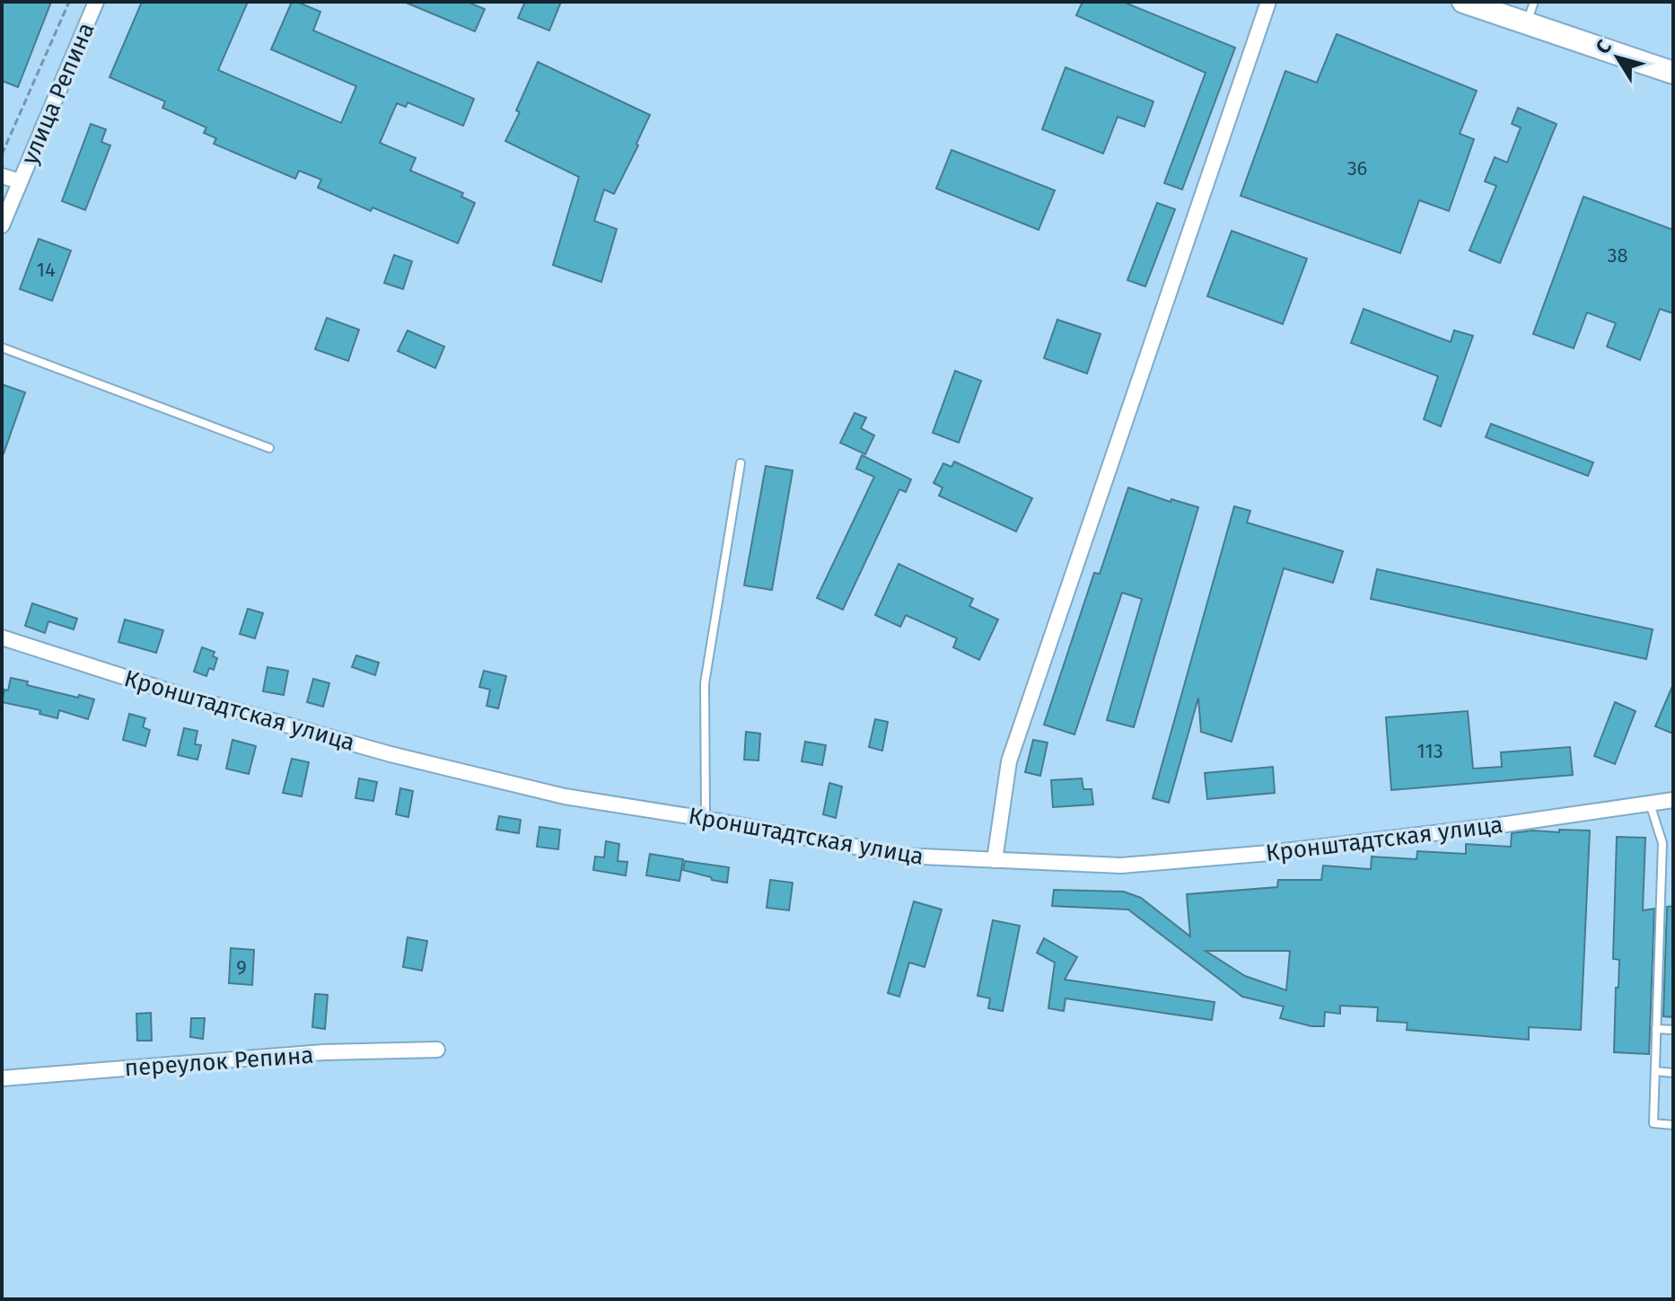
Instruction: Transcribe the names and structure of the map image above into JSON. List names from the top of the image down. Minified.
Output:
{"streets":{"street":["улица Репина","Кронштадтская улица","переулок Репина"]},"house_numbers":["36","38","14","113","9"],"north":"top left"}
